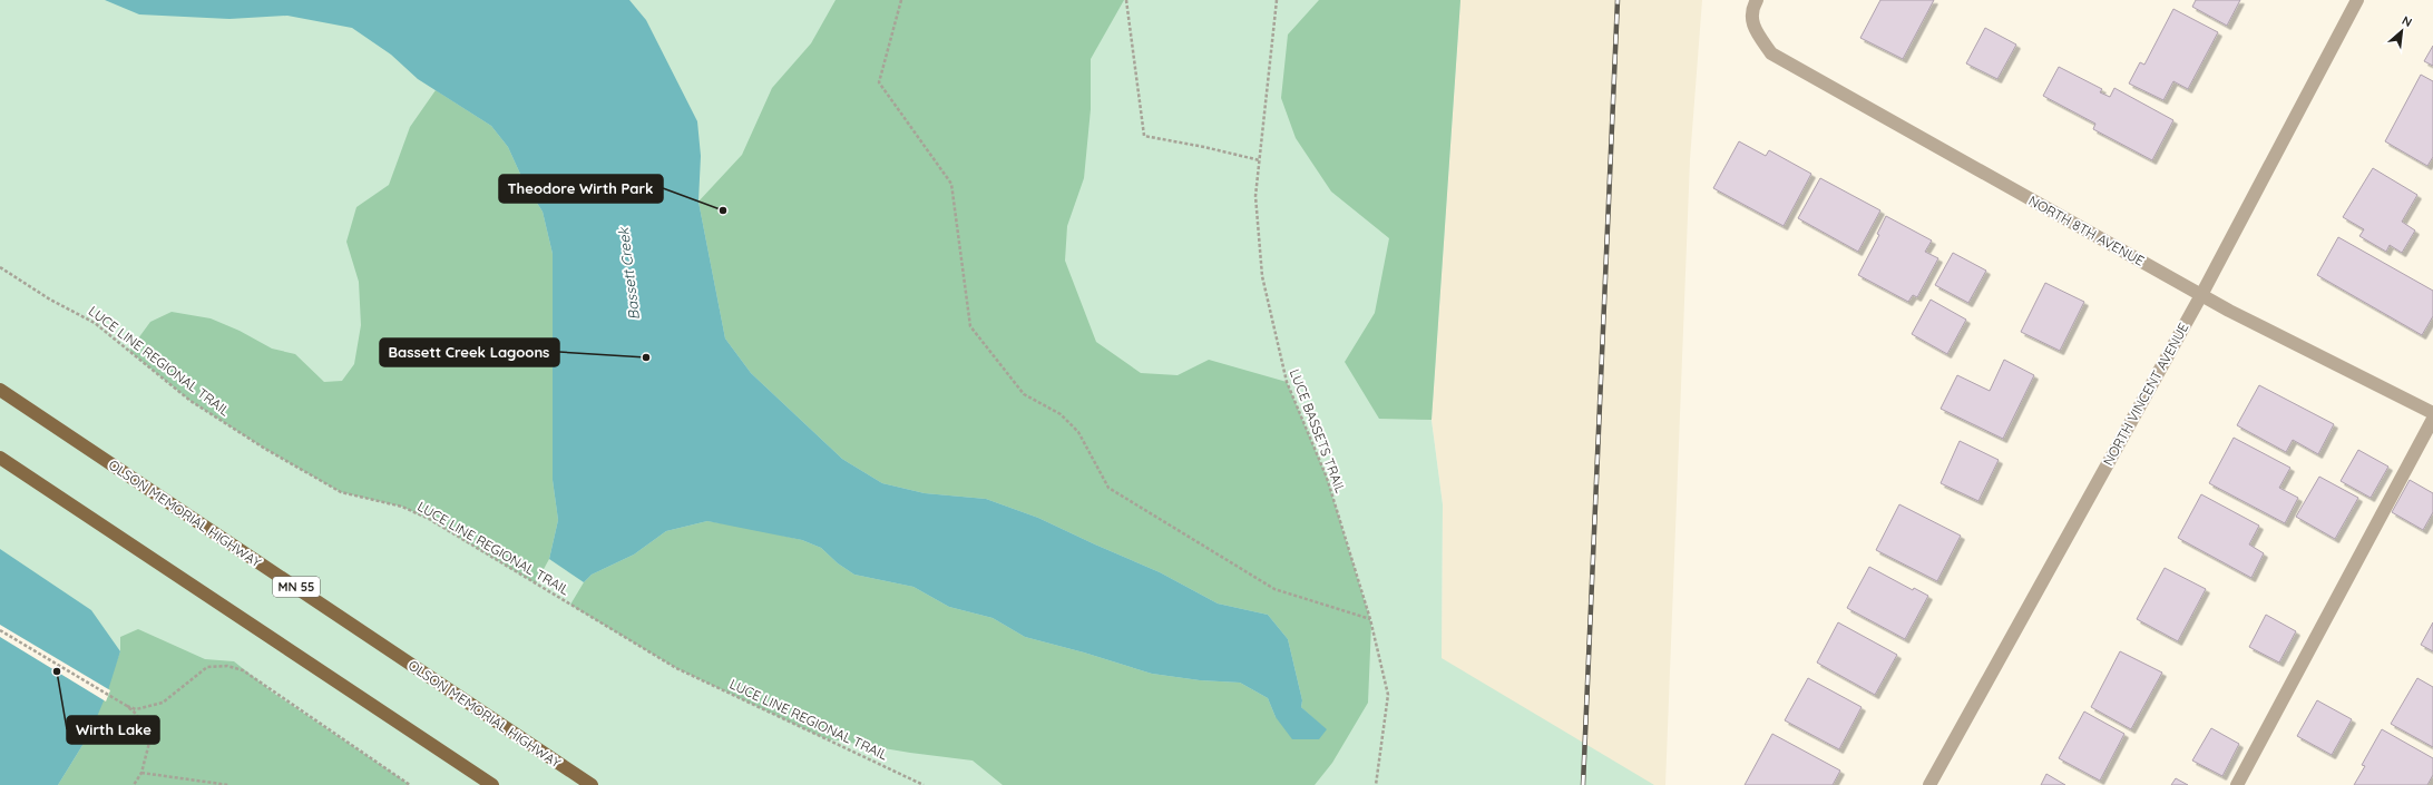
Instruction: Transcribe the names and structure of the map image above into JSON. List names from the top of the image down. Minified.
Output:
{"streets":{"main road":["OLSON MEMORIAL HIGHWAY","MN 55"],"street":["NORTH 8TH AVENUE","NORTH VINCENT AVENUE"],"path":["LUCE LINE REGIONAL TRAIL","LUCE BASSETS TRAIL"]},"crossings":[["NORTH 8TH AVENUE","NORTH VINCENT AVENUE"]],"water":["Bassett Creek"],"places":["Theodore Wirth Park","Bassett Creek Lagoons","Wirth Lake"],"north":"top right"}
